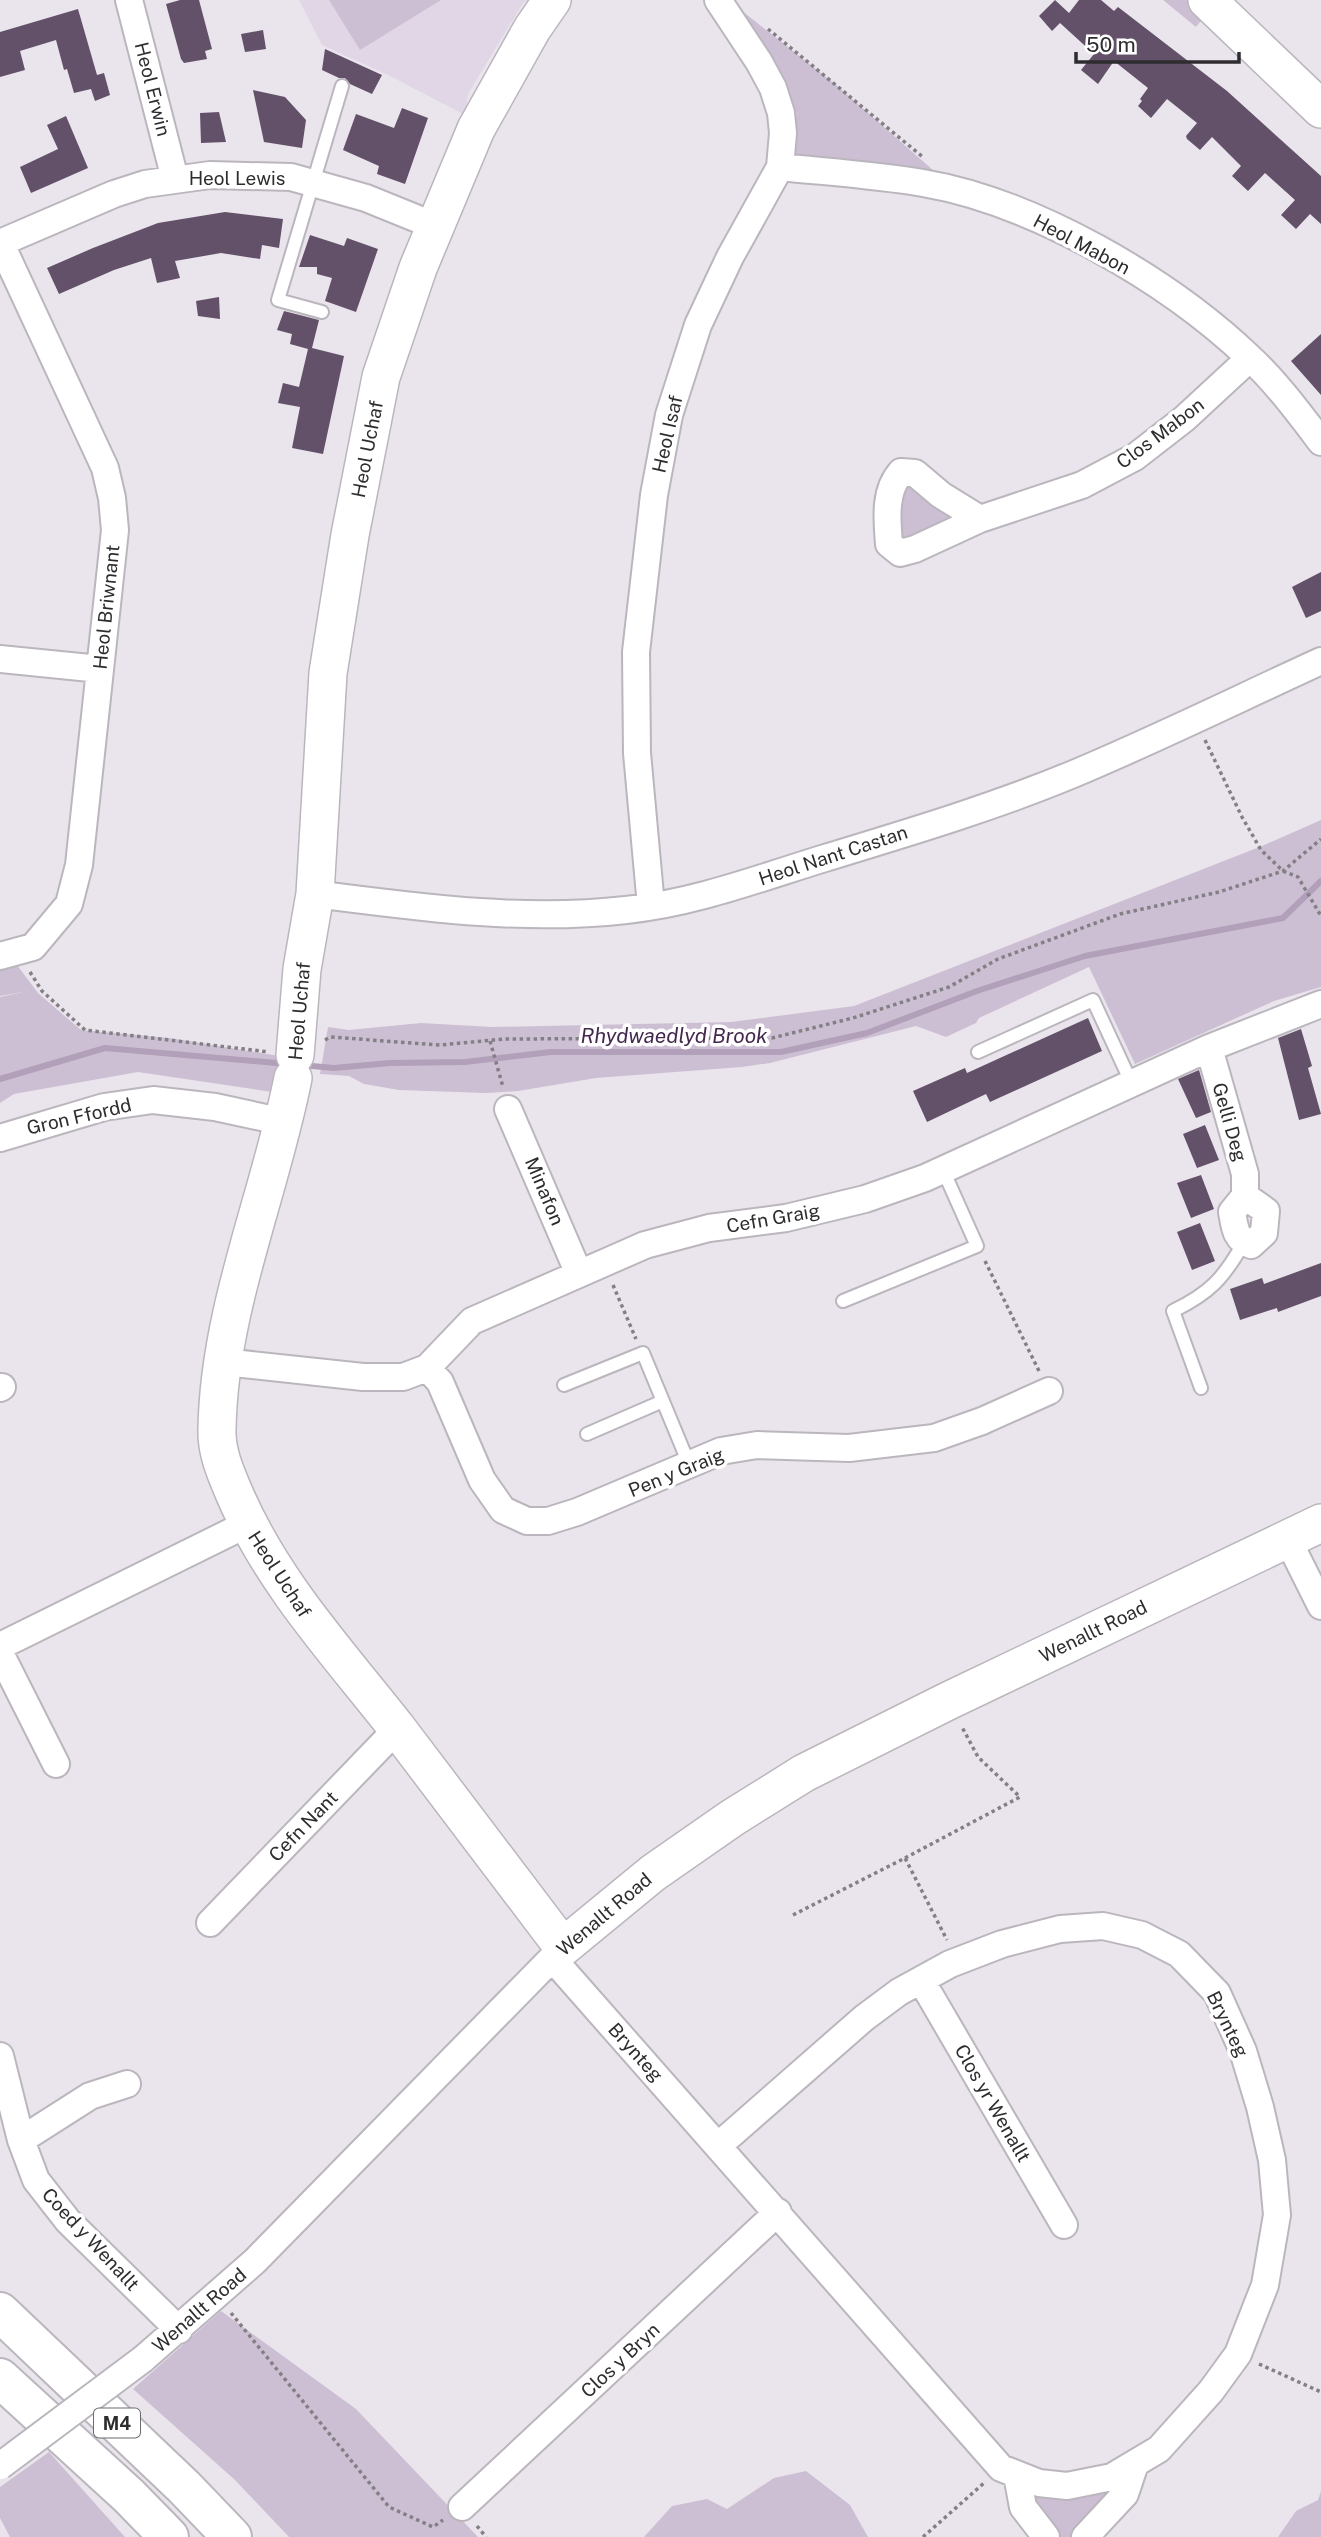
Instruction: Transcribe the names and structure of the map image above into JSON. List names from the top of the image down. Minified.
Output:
{"streets":{"highway":["M4"],"street":["Heol Erwin","Heol Lewis","Heol Mabon","Clos Mabon","Heol Isaf","Heol Uchaf","Heol Briwnant","Heol Nant Castan","Gron Ffordd","Gelli Deg","Minafon","Cefn Graig","Pen y Graig","Wenallt Road","Cefn Nant","Brynteg","Clos yr Wenallt","Coed y Wenallt","Clos y Bryn"]},"crossings":[["Heol Erwin","Heol Lewis"],["Heol Lewis","Heol Uchaf"],["Heol Lewis","Heol Briwnant"],["Heol Mabon","Clos Mabon"],["Heol Mabon","Heol Isaf"],["Heol Isaf","Heol Nant Castan"],["Heol Uchaf","Heol Nant Castan"],["Heol Uchaf","Gron Ffordd"],["Heol Uchaf","Wenallt Road"],["Heol Uchaf","Cefn Nant"],["Heol Uchaf","Brynteg"],["Gelli Deg","Cefn Graig"],["Minafon","Cefn Graig"],["Cefn Graig","Pen y Graig"],["Wenallt Road","Brynteg"],["Wenallt Road","Coed y Wenallt"],["Brynteg","Clos yr Wenallt"],["Brynteg","Clos y Bryn"]],"water":["Rhydwaedlyd Brook"],"scale_bar":"50 m"}
